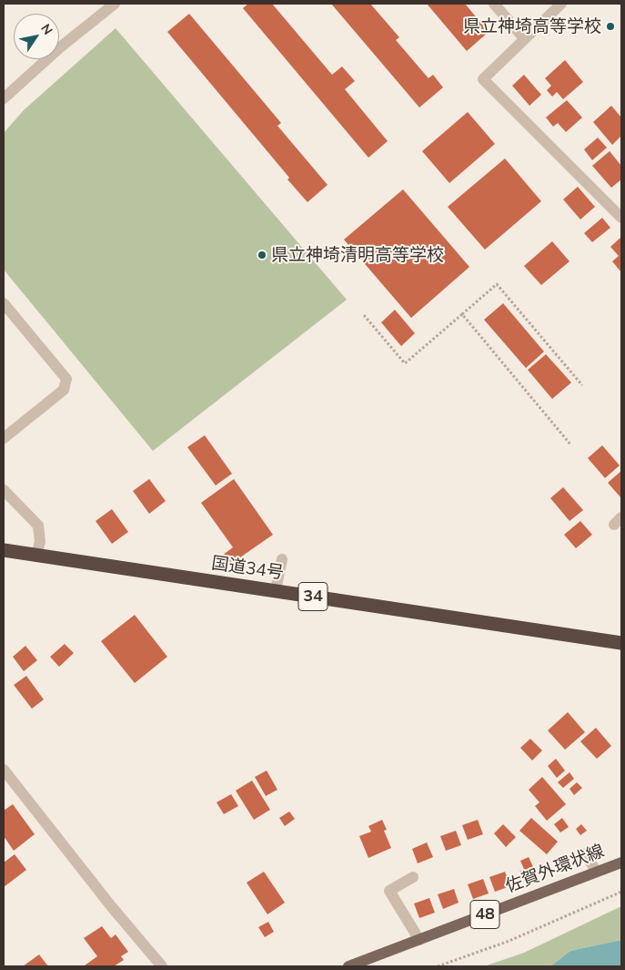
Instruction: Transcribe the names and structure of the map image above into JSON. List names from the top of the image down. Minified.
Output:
{"streets":{"highway":["国道34号","34"],"main road":["佐賀外環状線","48"]},"places":["県立神埼高等学校","県立神埼清明高等学校"],"north":"top right"}
